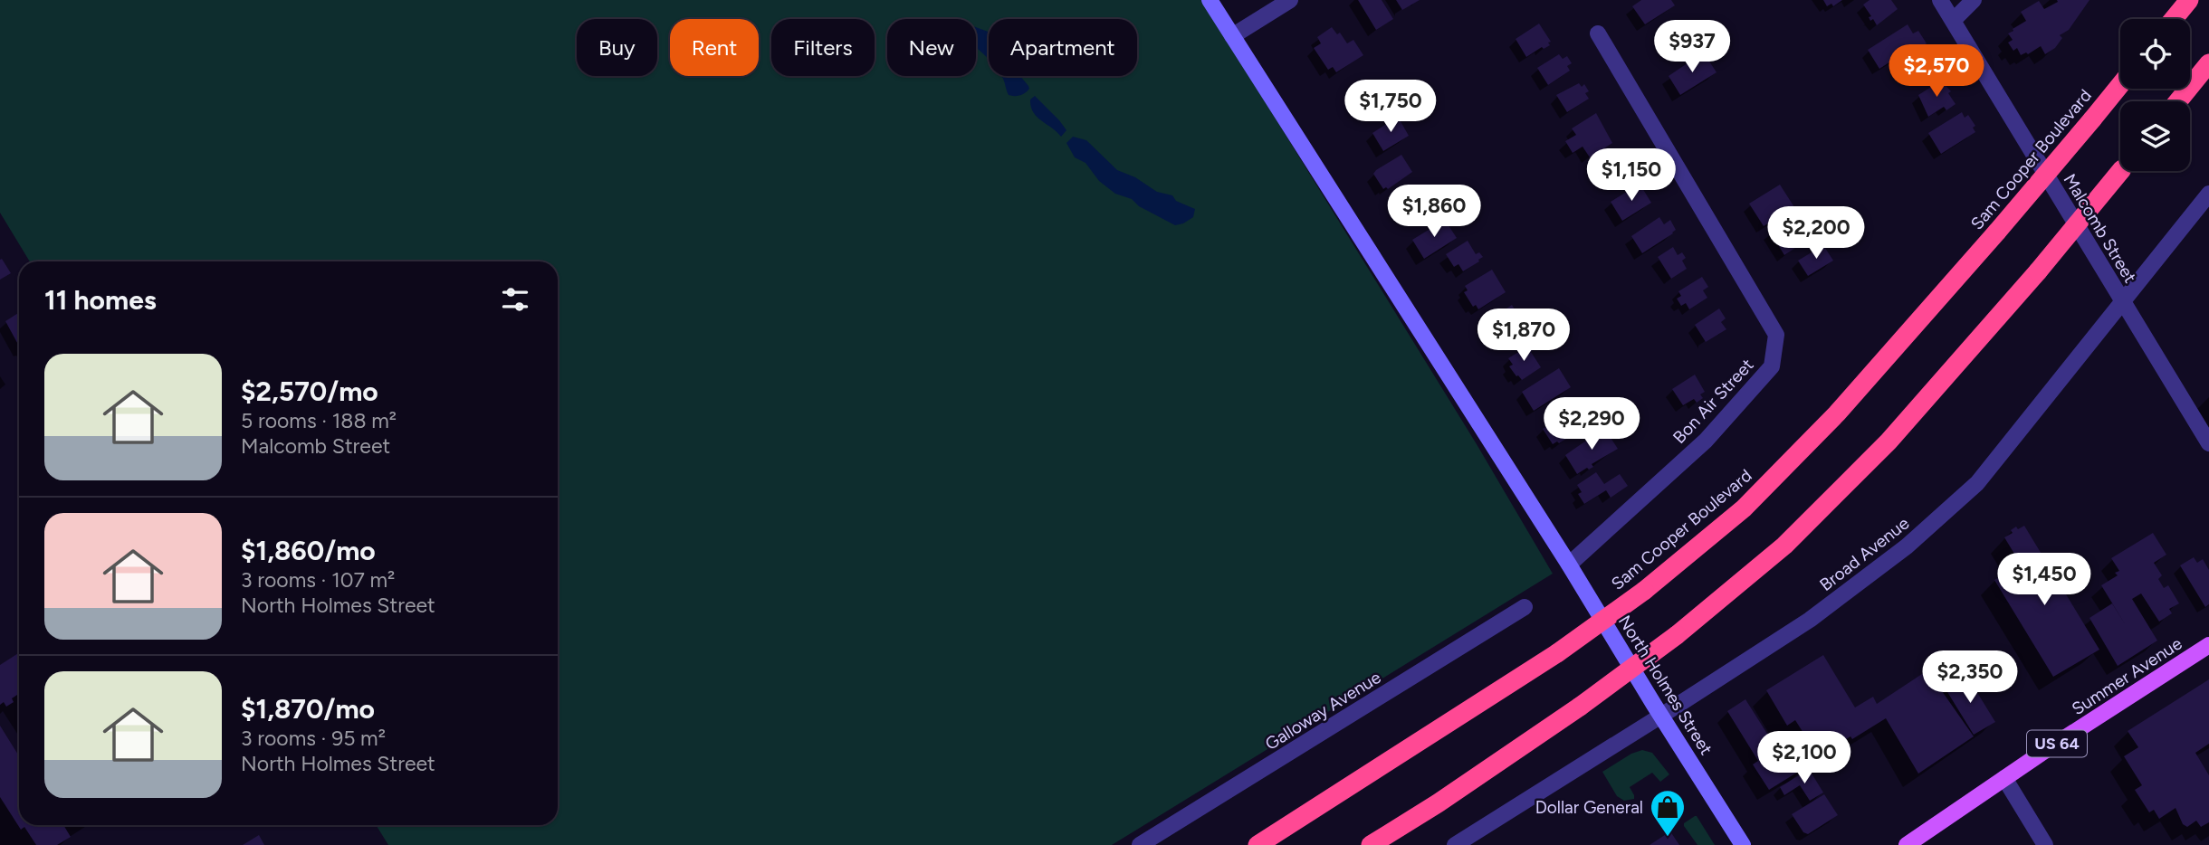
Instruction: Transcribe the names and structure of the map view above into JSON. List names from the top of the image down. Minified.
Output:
{"streets":{"highway":["Sam Cooper Boulevard"],"main road":["Summer Avenue","North Holmes Street","US 64"],"street":["Malcomb Street","Bon Air Street","Broad Avenue","Galloway Avenue"]},"crossings":[["Malcomb Street","Broad Avenue"],["Bon Air Street","North Holmes Street"],["Broad Avenue","North Holmes Street"]],"places":{"shop":["Dollar General"]},"page":{"chip":["Buy","Rent","Filters","New","Apartment"],"price":["$937","$2,570","$1,750","$1,150","$1,860","$2,200","$1,870","$2,290","$1,450","$2,350","$2,100"],"heading":"11 homes","list":[{"name":"$2,570/mo","note":"5 rooms · 188 m² · Malcomb Street"},{"name":"$1,860/mo","note":"3 rooms · 107 m² · North Holmes Street"},{"name":"$1,870/mo","note":"3 rooms · 95 m² · North Holmes Street"}]}}
